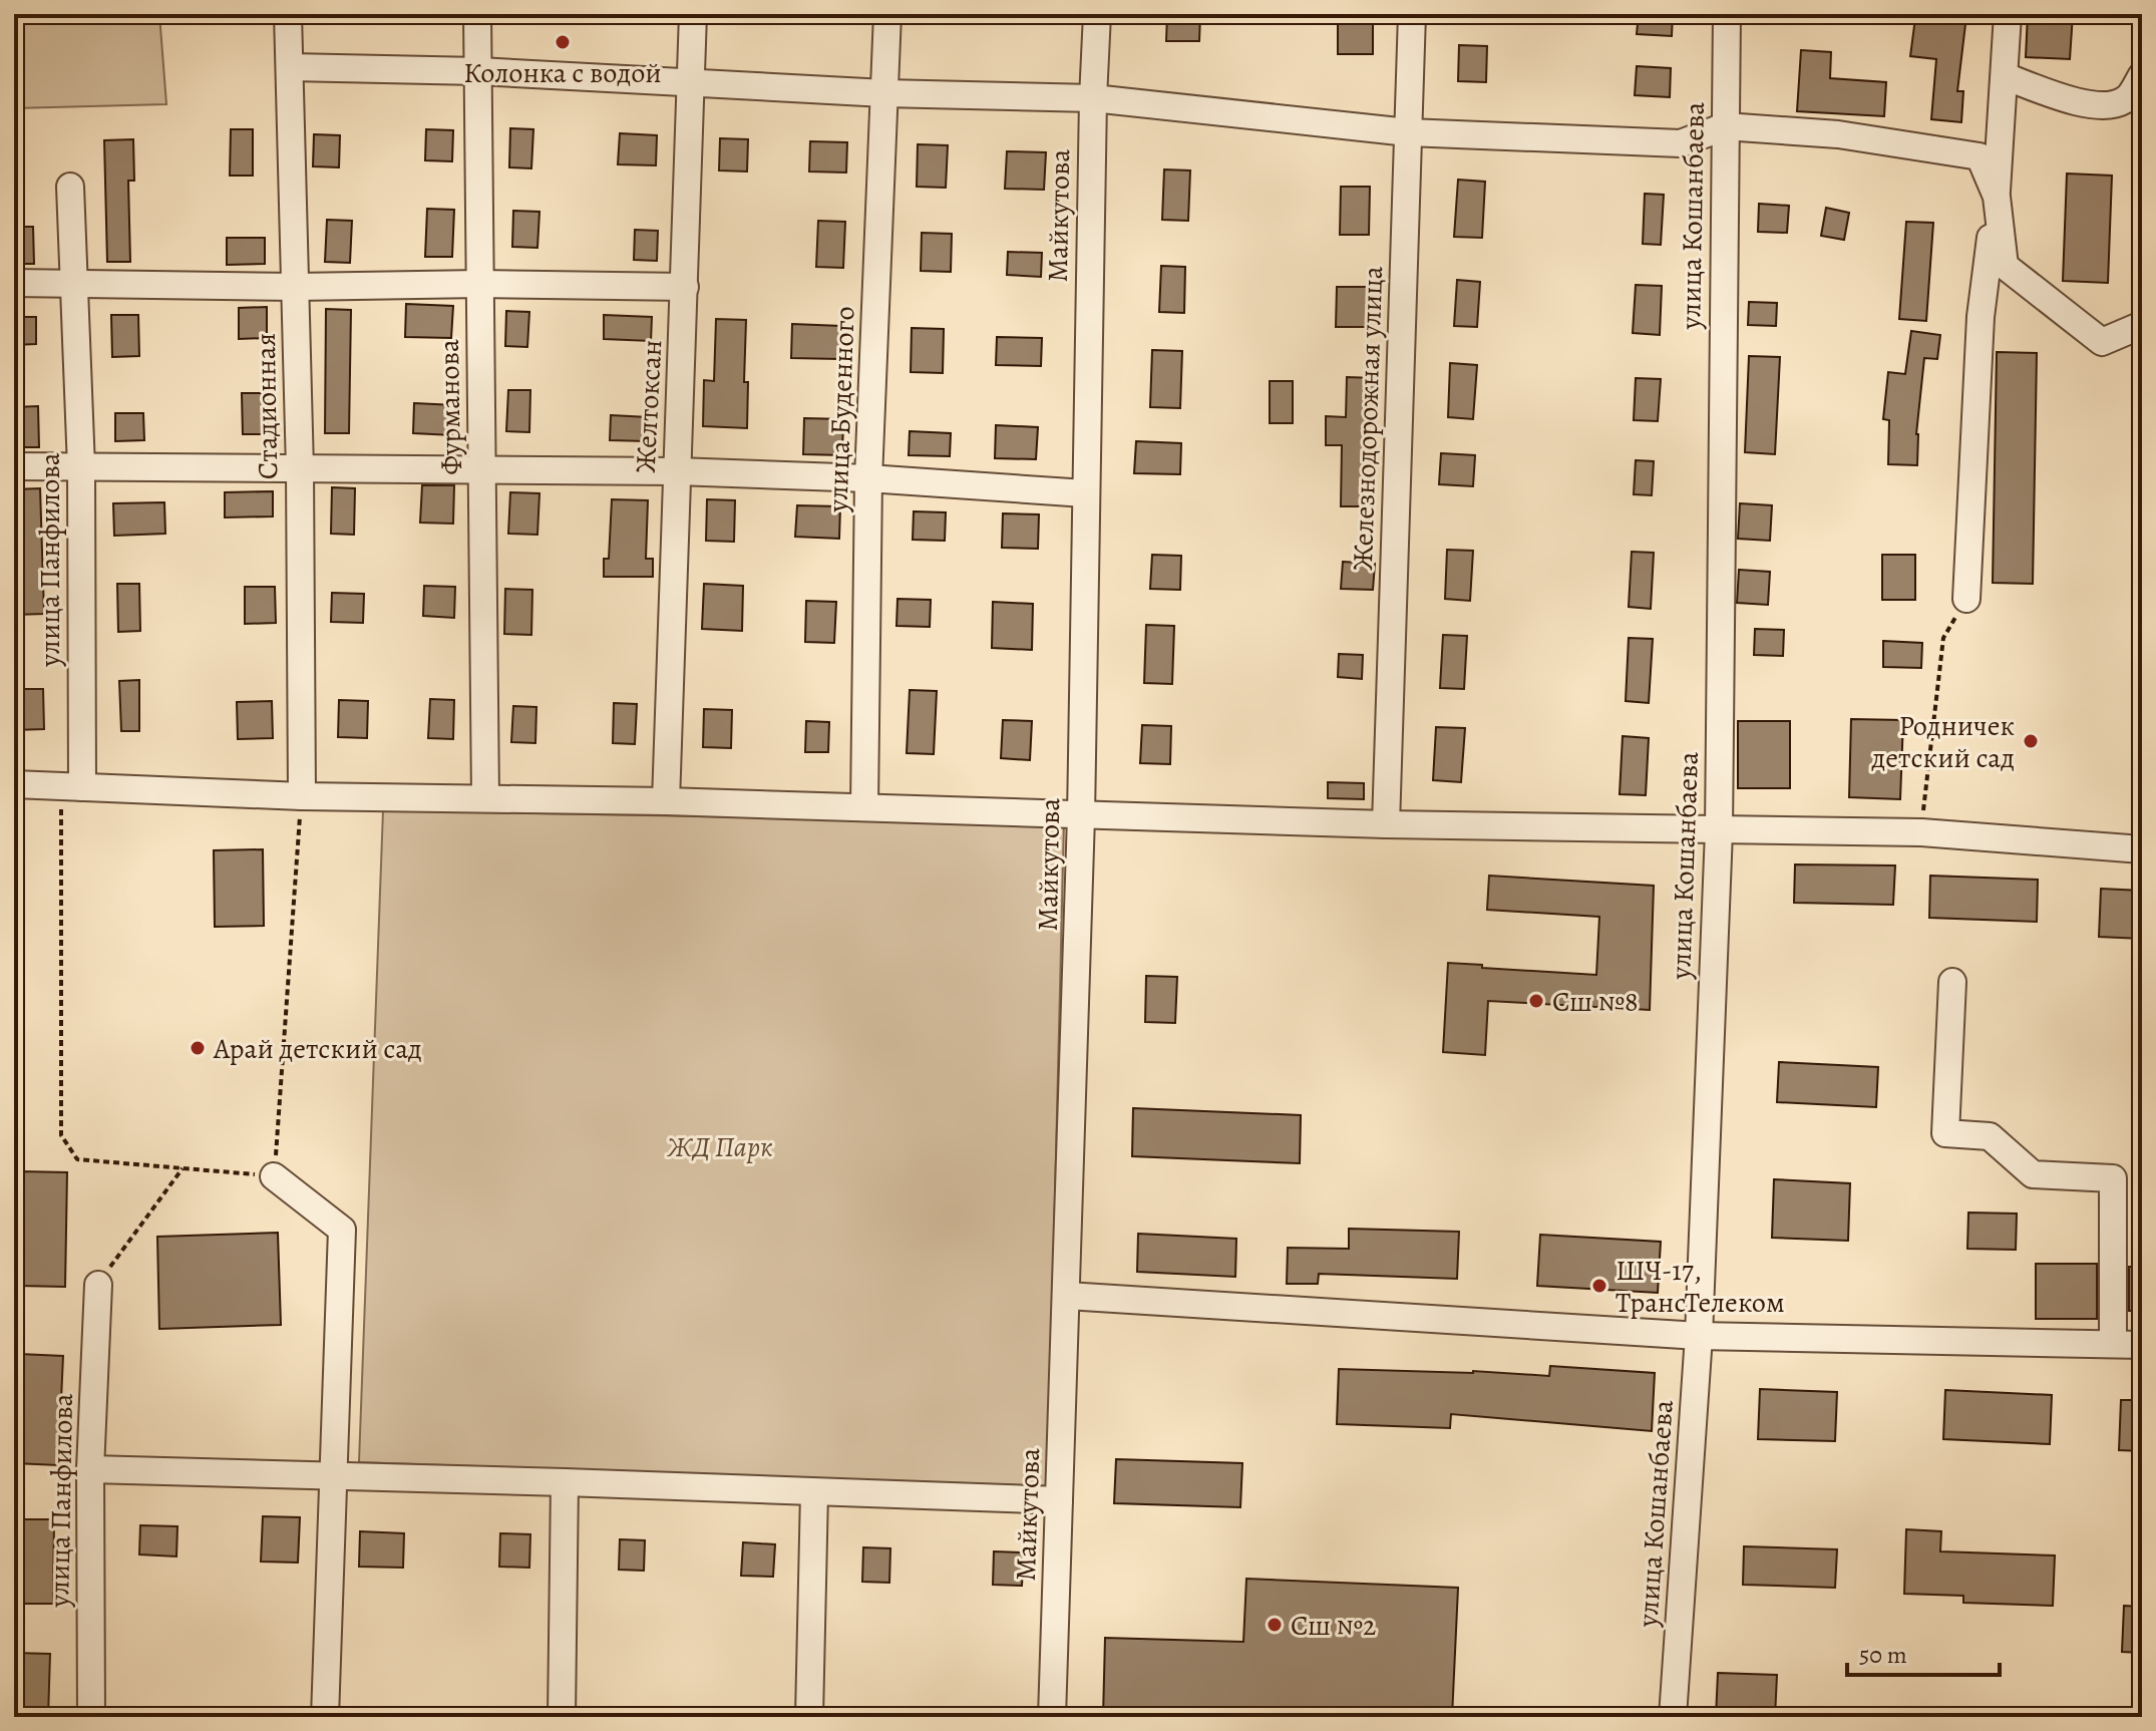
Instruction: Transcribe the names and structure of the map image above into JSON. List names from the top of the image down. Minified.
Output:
{"streets":{"street":["Майкутова","улица Кошанбаева","Стадионная","Желтоксан","Фурманова","улица Буденного","Железнодорожная улица","улица Панфилова"]},"parks":["ЖД Парк"],"places":["Колонка с водой","Родничек детский сад","Сш №8","Арай детский сад","ШЧ-17, ТрансТелеком","Сш №2"],"scale_bar":"50 m"}
